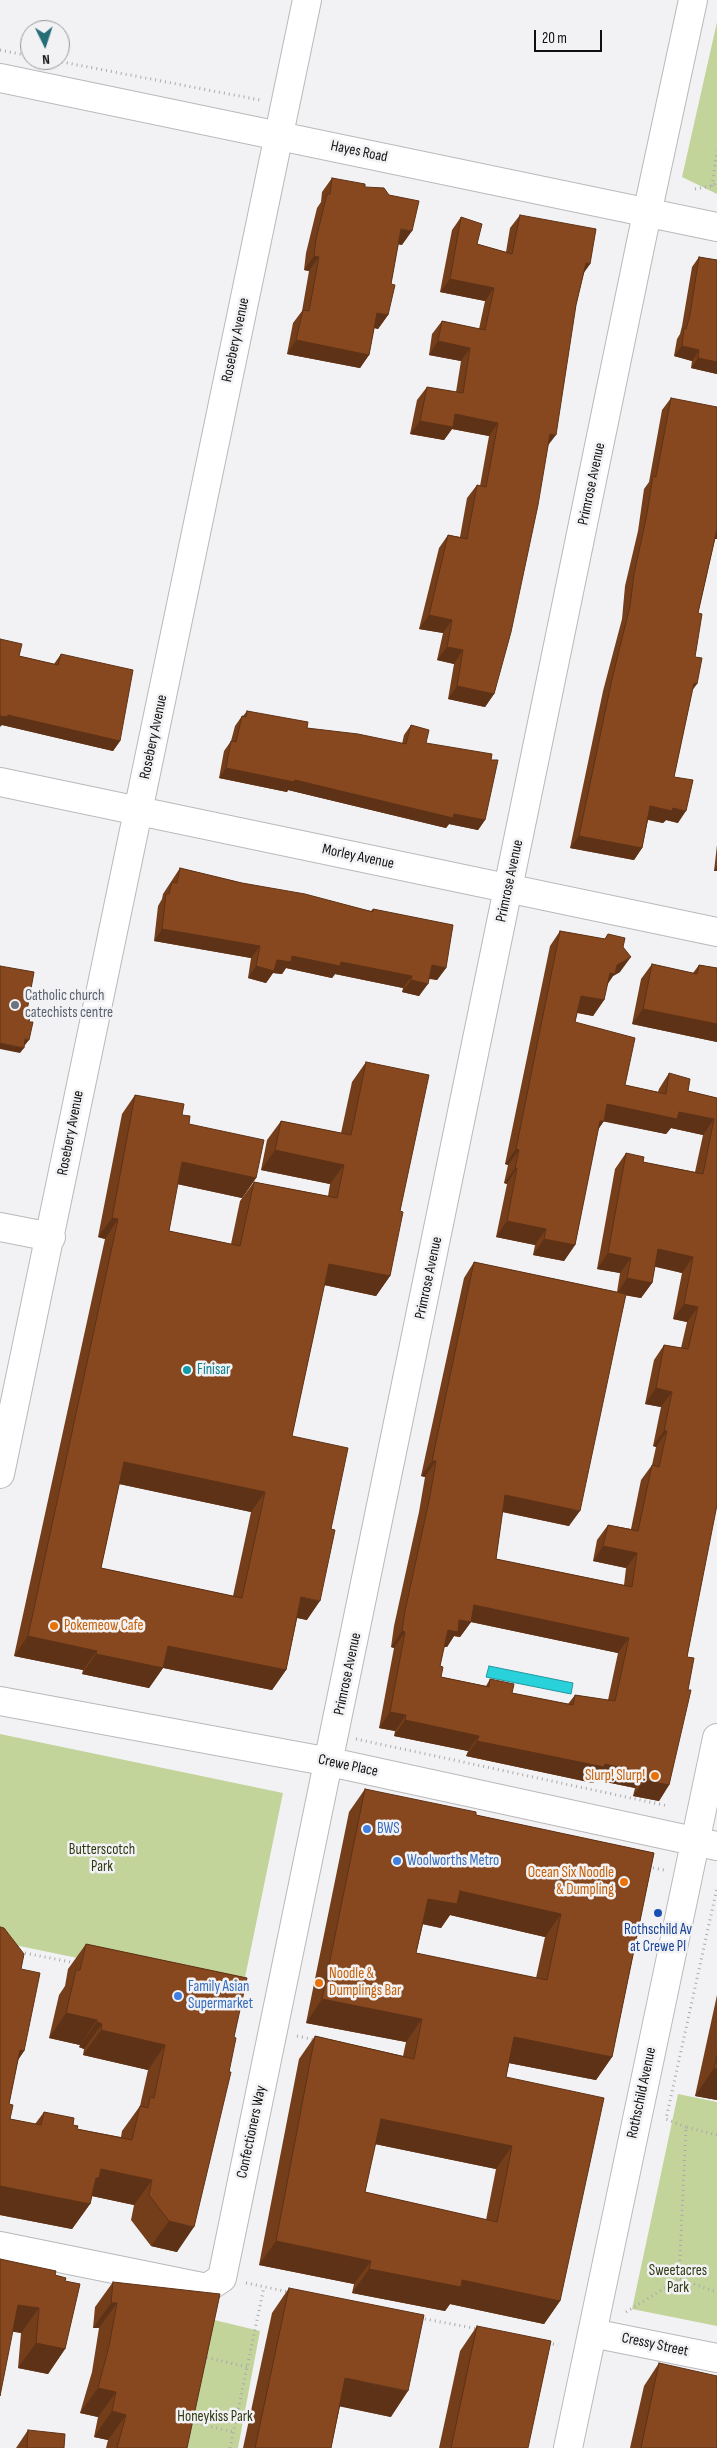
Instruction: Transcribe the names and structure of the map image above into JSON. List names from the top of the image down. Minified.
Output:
{"streets":{"street":["Hayes Road","Rosebery Avenue","Primrose Avenue","Morley Avenue","Crewe Place","Rothschild Avenue","Confectioners Way","Cressy Street"]},"crossings":[["Hayes Road","Rosebery Avenue"],["Hayes Road","Primrose Avenue"],["Rosebery Avenue","Morley Avenue"],["Primrose Avenue","Morley Avenue"],["Primrose Avenue","Crewe Place"],["Primrose Avenue","Confectioners Way"],["Crewe Place","Rothschild Avenue"],["Crewe Place","Confectioners Way"],["Rothschild Avenue","Cressy Street"]],"parks":["Butterscotch Park","Sweetacres Park","Honeykiss Park"],"places":["Catholic church catechists centre","Finisar","Pokemeow Cafe","Slurp! Slurp!","BWS","Woolworths Metro","Ocean Six Noodle & Dumpling","Rothschild Av at Crewe Pl","Noodle & Dumplings Bar","Family Asian Supermarket"],"scale_bar":"20 m","north":"bottom"}
